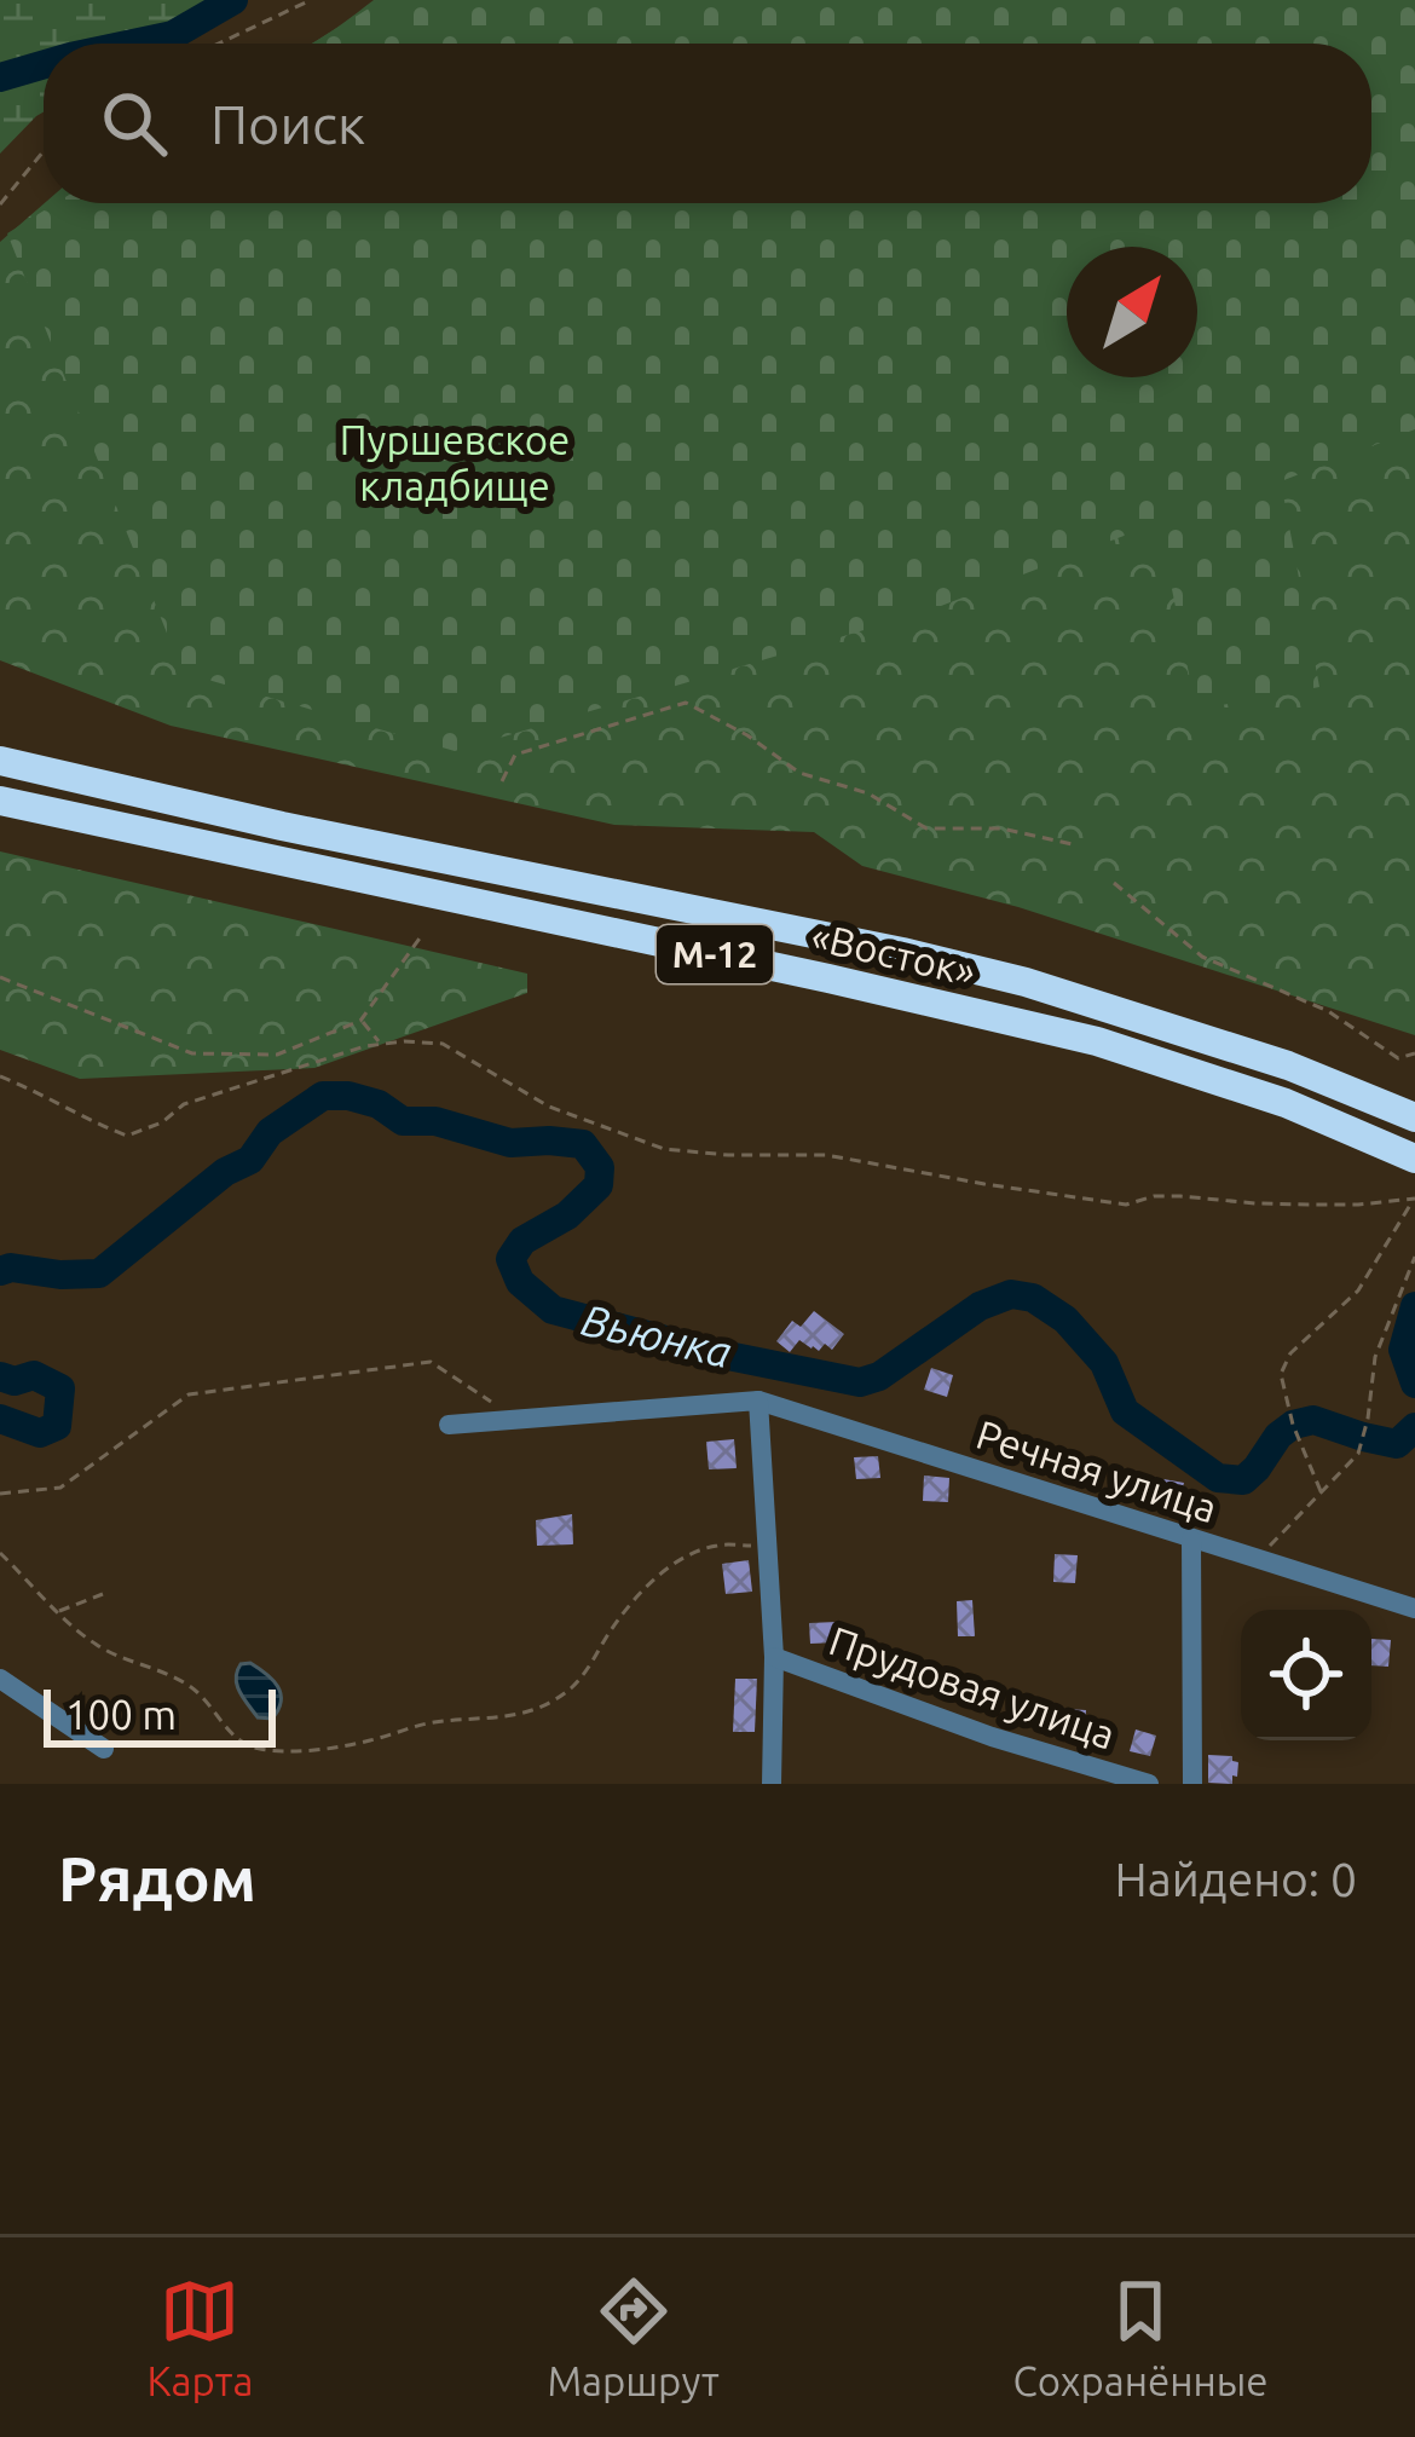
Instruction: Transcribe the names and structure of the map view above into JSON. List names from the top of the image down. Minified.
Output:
{"streets":{"highway":["«Восток»","М-12"],"street":["Речная улица","Прудовая улица"]},"water":["Вьюнка"],"parks":["Пуршевское кладбище"],"scale_bar":"100 m","north":"top right","page":{"search":"Поиск","scale":"100 m","heading":["Рядом","Найдено: 0"],"nav":["Карта","Маршрут","Сохранённые"]}}
